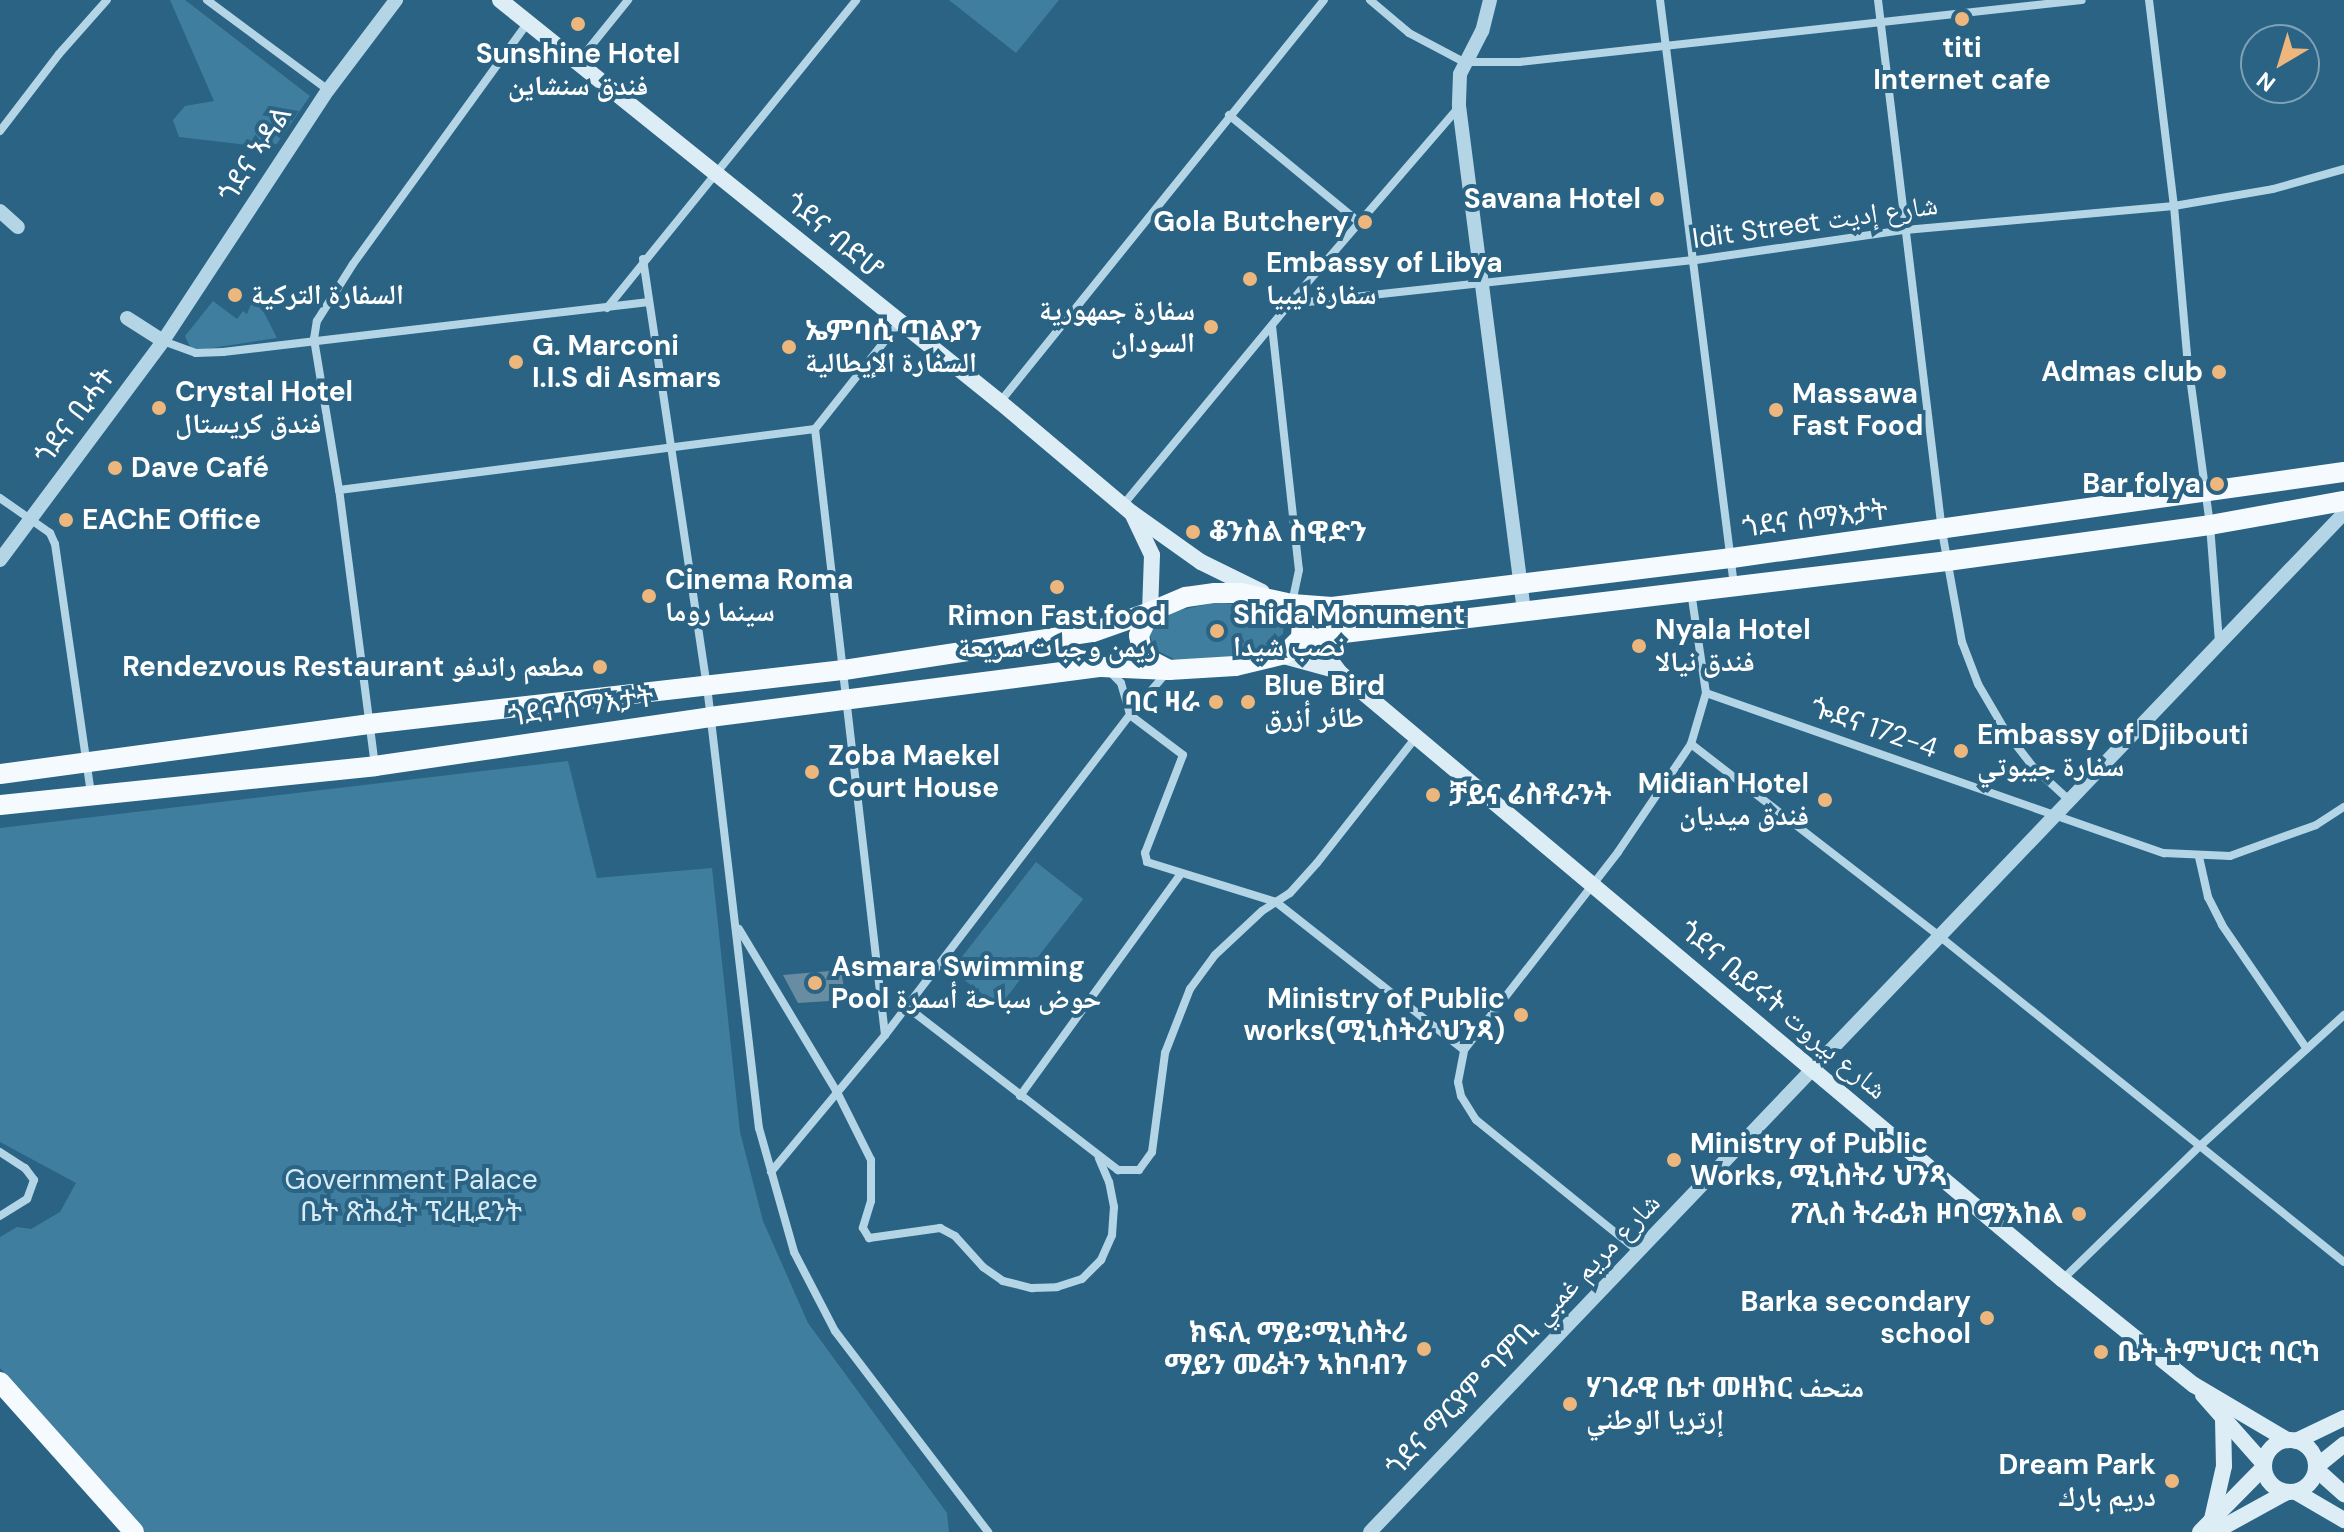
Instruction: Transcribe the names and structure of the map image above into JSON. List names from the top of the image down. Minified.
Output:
{"streets":{"main road":["ጎደና ብድሆ","ጎደና ሰማእታት","ጎደና ቤይሩት شارع بيروت"],"street":["ጎደና ኣዳል","Idit Street شارع إديت","ጎደና ቢሓት","ጐደና 172-4","ጎደና ማርያም ግምቢ شارع مريم غمبي"]},"crossings":[["ጎደና ኣዳል","ጎደና ቢሓት"],["ጎደና ብድሆ","ጎደና ሰማእታት"],["ጐደና 172-4","ጎደና ማርያም ግምቢ شارع مريم غمبي"],["ጎደና ቤይሩት شارع بيروت","ጎደና ማርያም ግምቢ شارع مريم غمبي"]],"parks":["Government Palace ቤት ጽሕፈት ፕረዚደንት"],"places":["titi Internet cafe","Sunshine Hotel فندق سنشاين","Savana Hotel","Gola Butchery","Embassy of Libya سفارة ليبيا","السفارة التركية","سفارة جمهورية السودان","ኤምባሲ ጣልያን السفارة الإيطالية","G. Marconi I.I.S di Asmars","Admas club","Crystal Hotel فندق كريستال","Massawa Fast Food","Dave Café","Bar folya","EAChE Office","ቆንስል ስዊድን","Rimon Fast food ريمن وجبات سريعة","Cinema Roma سينما روما","Shida Monument نصب شيدا","Nyala Hotel فندق نيالا","Rendezvous Restaurant مطعم راندفو","ባር ዛራ","Blue Bird طائر أزرق","Embassy of Djibouti سفارة جيبوتي","Zoba Maekel Court House","ቻይና ሬስቶራንት","Midian Hotel فندق ميديان","Asmara Swimming Pool حوض سباحة أسمرة","Ministry of Public works(ሚኒስትሪ ህንጻ)","Ministry of Public Works, ሚኒስትሪ ህንጻ","ፖሊስ ትራፊክ ዞባ ማእከል","Barka secondary school","ክፍሊ ማይ፡ሚኒስትሪ ማይን መሬትን ኣከባብን","ቤት ትምህርቲ ባርካ","ሃገራዊ ቤተ መዘክር متحف إرتريا الوطني","Dream Park دريم بارك"],"north":"bottom left"}
